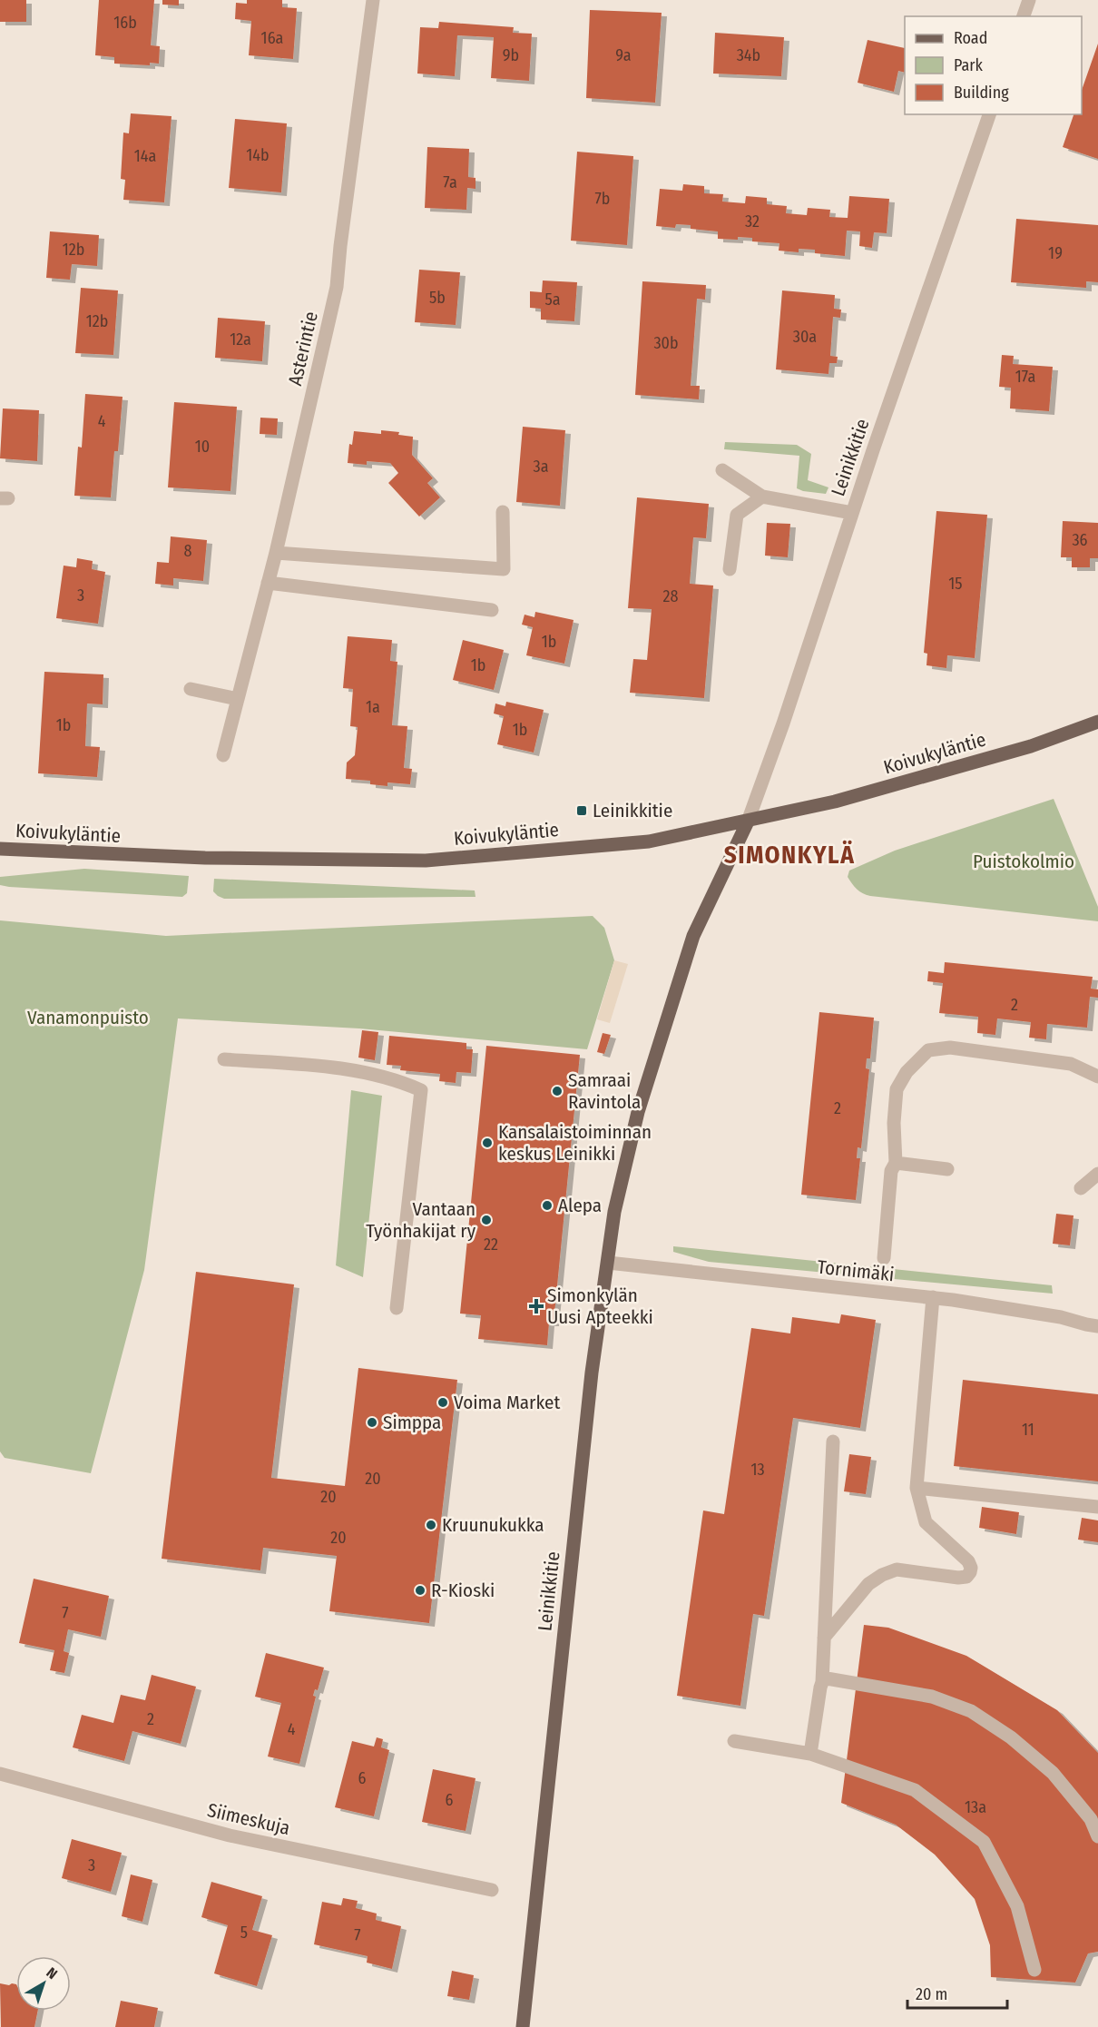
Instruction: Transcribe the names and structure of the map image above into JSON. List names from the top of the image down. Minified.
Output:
{"streets":{"main road":["Leinikkitie","Koivukyläntie"],"street":["Asterintie","Tornimäki","Siimeskuja"]},"crossings":[["Leinikkitie","Koivukyläntie"],["Leinikkitie","Tornimäki"]],"districts":["SIMONKYLÄ"],"parks":["Puistokolmio","Vanamonpuisto"],"places":{"transit":["Leinikkitie"],"other":["Samraai Ravintola","Kansalaistoiminnan keskus Leinikki","Alepa","Vantaan Työnhakijat ry","Voima Market","Simppa","Kruunukukka","R-Kioski"],"health":["Simonkylän Uusi Apteekki"]},"house_numbers":["16b","16a","9b","9a","34b","14b","14a","7a","7b","32","12b","19","5b","5a","12b","30a","12a","30b","17a","4","10","3a","36","8","15","3","28","1b","1b","1a","1b","1b","2","2","22","11","13","20","20","20","7","2","4","6","6","13a","3","5","7"],"legend":["Road","Park","Building"],"scale_bar":"20 m","north":"top right"}
